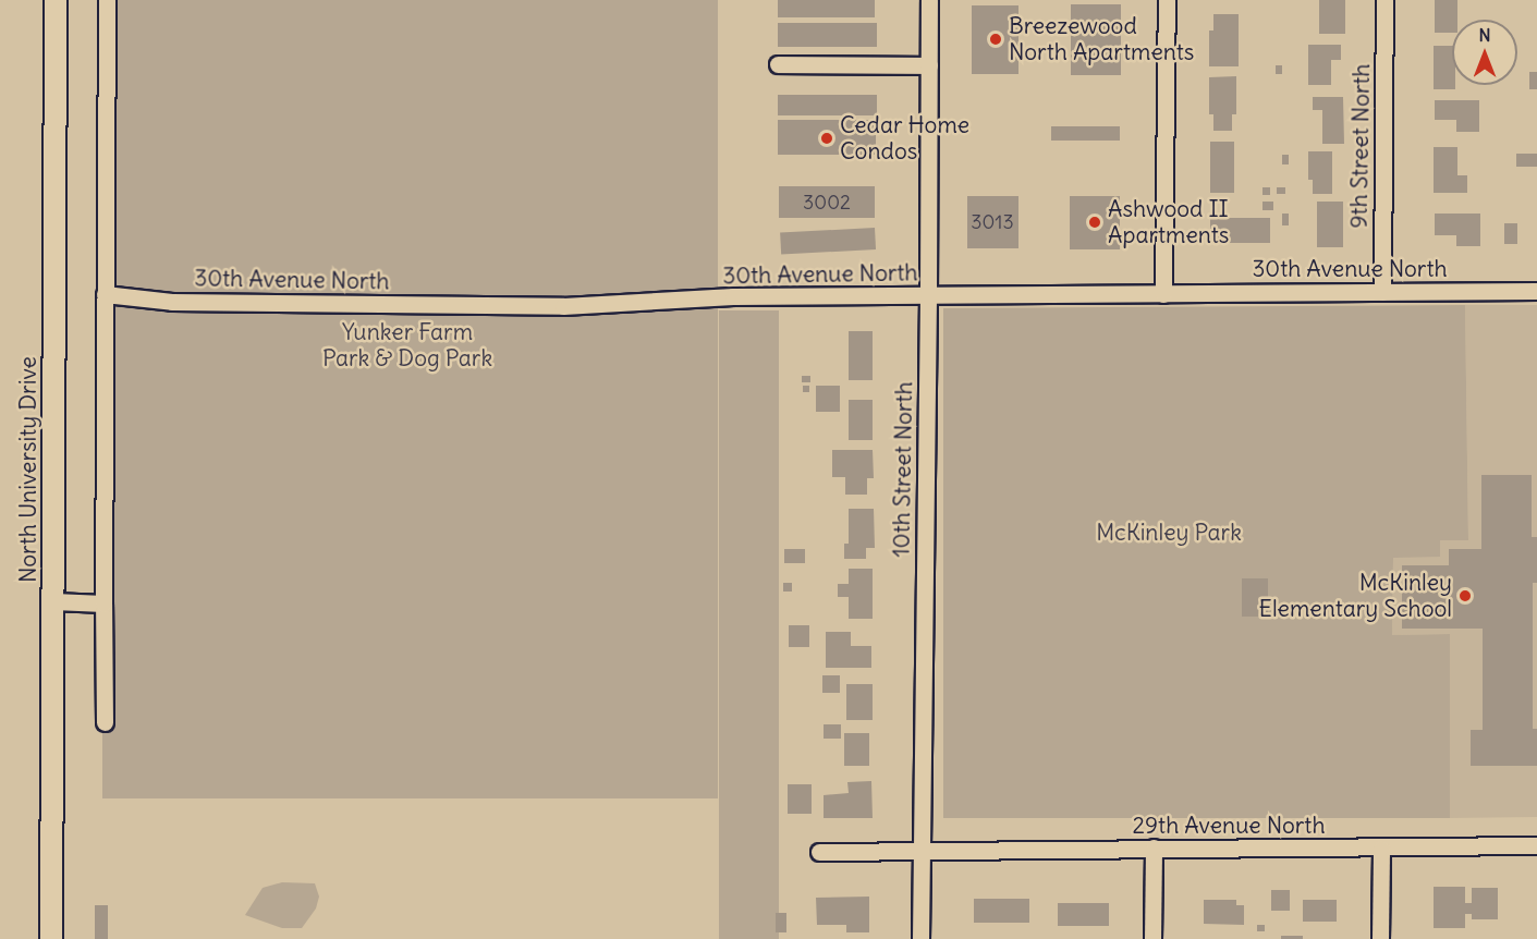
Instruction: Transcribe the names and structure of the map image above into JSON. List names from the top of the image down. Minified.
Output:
{"streets":{"main road":["North University Drive"],"street":["9th Street North","30th Avenue North","10th Street North","29th Avenue North"]},"crossings":[["9th Street North","30th Avenue North"],["30th Avenue North","10th Street North"],["10th Street North","29th Avenue North"]],"parks":["Yunker Farm Park & Dog Park","McKinley Park"],"places":["Breezewood North Apartments","Cedar Home Condos","Ashwood II Apartments","McKinley Elementary School"],"house_numbers":["3002","3013"],"north":"top"}
